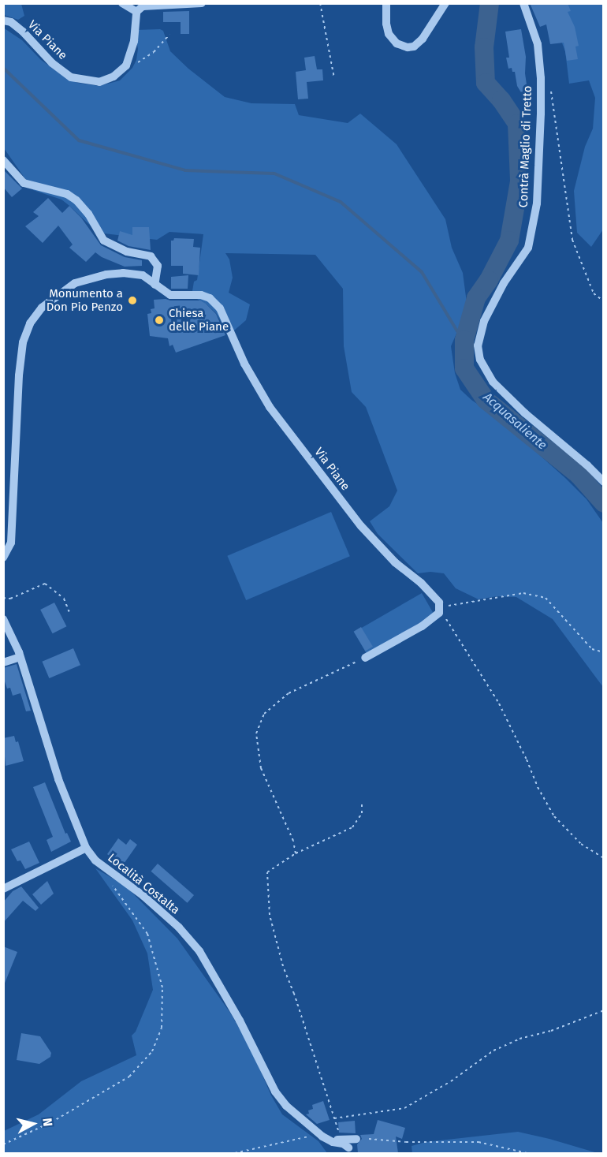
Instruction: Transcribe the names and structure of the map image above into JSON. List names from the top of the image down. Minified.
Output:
{"streets":{"street":["Via Piane","Contrà Maglio di Tretto","Località Costalta"]},"water":["Acquasaliente"],"places":["Monumento a Don Pio Penzo","Chiesa delle Piane"],"north":"right"}
